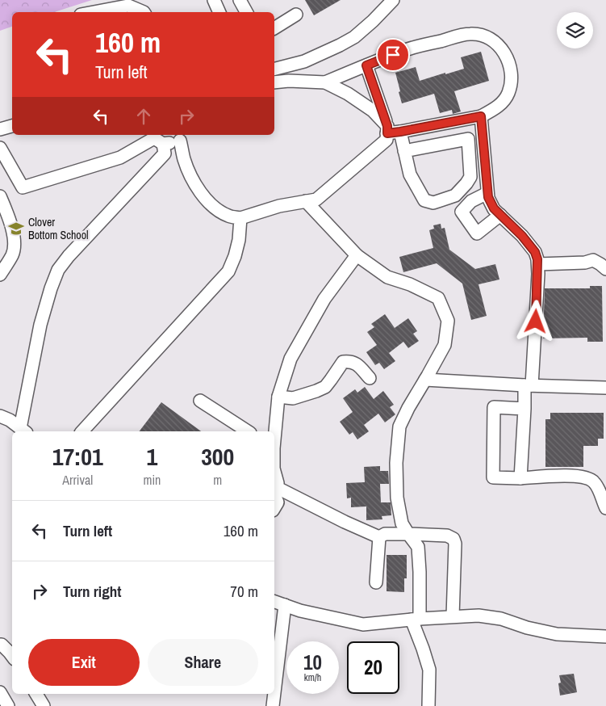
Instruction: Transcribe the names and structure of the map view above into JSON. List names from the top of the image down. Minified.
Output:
{"places":{"school or university":["Clover Bottom School"]},"page":{"turn":["160 m","Turn left"],"eta":["17:01","Arrival","1","min","300","m"],"list":[{"name":"Turn left","value":"160 m"},{"name":"Turn right","value":"70 m"}],"buttons":["Exit","Share"],"speed":"10 km/h","limit":"20"}}
